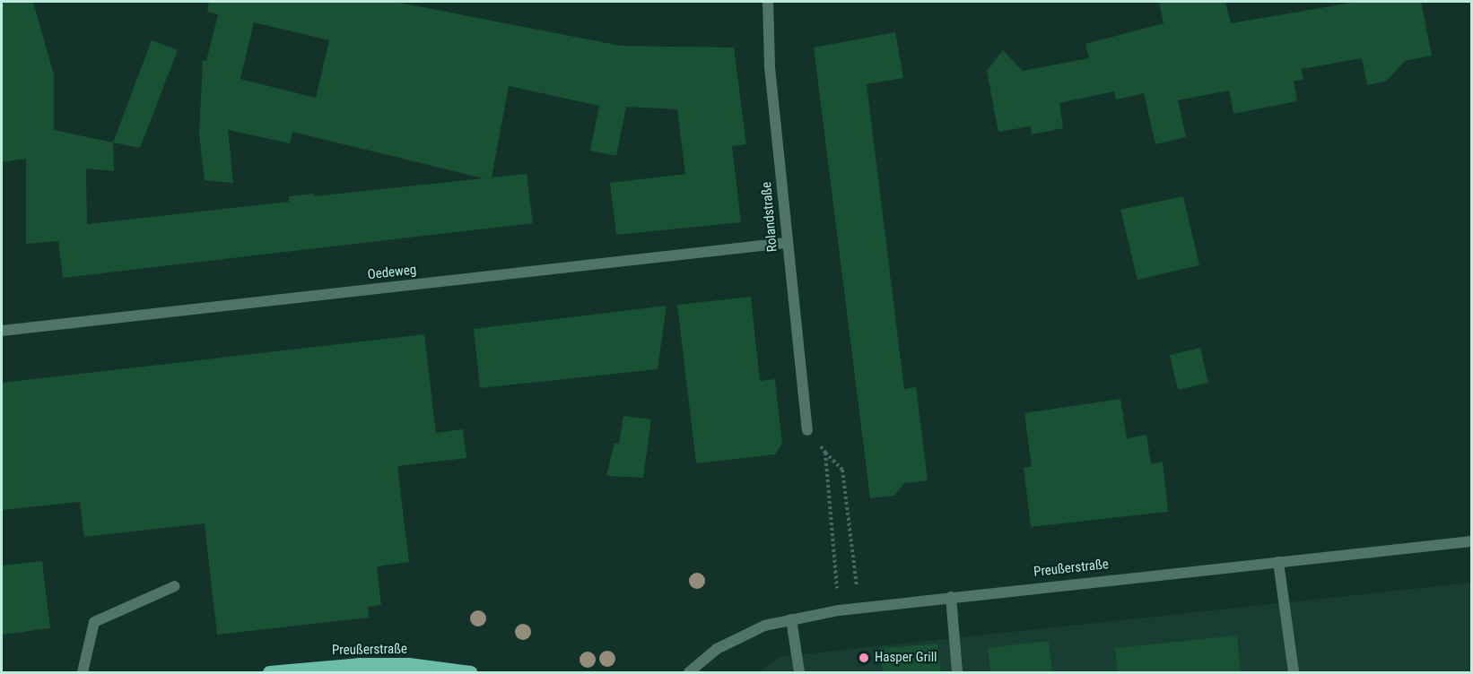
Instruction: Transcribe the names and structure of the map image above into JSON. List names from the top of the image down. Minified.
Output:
{"streets":{"main road":["Preußerstraße"],"street":["Rolandstraße","Oedeweg"]},"crossings":[["Rolandstraße","Oedeweg"]],"places":["Hasper Grill"]}
